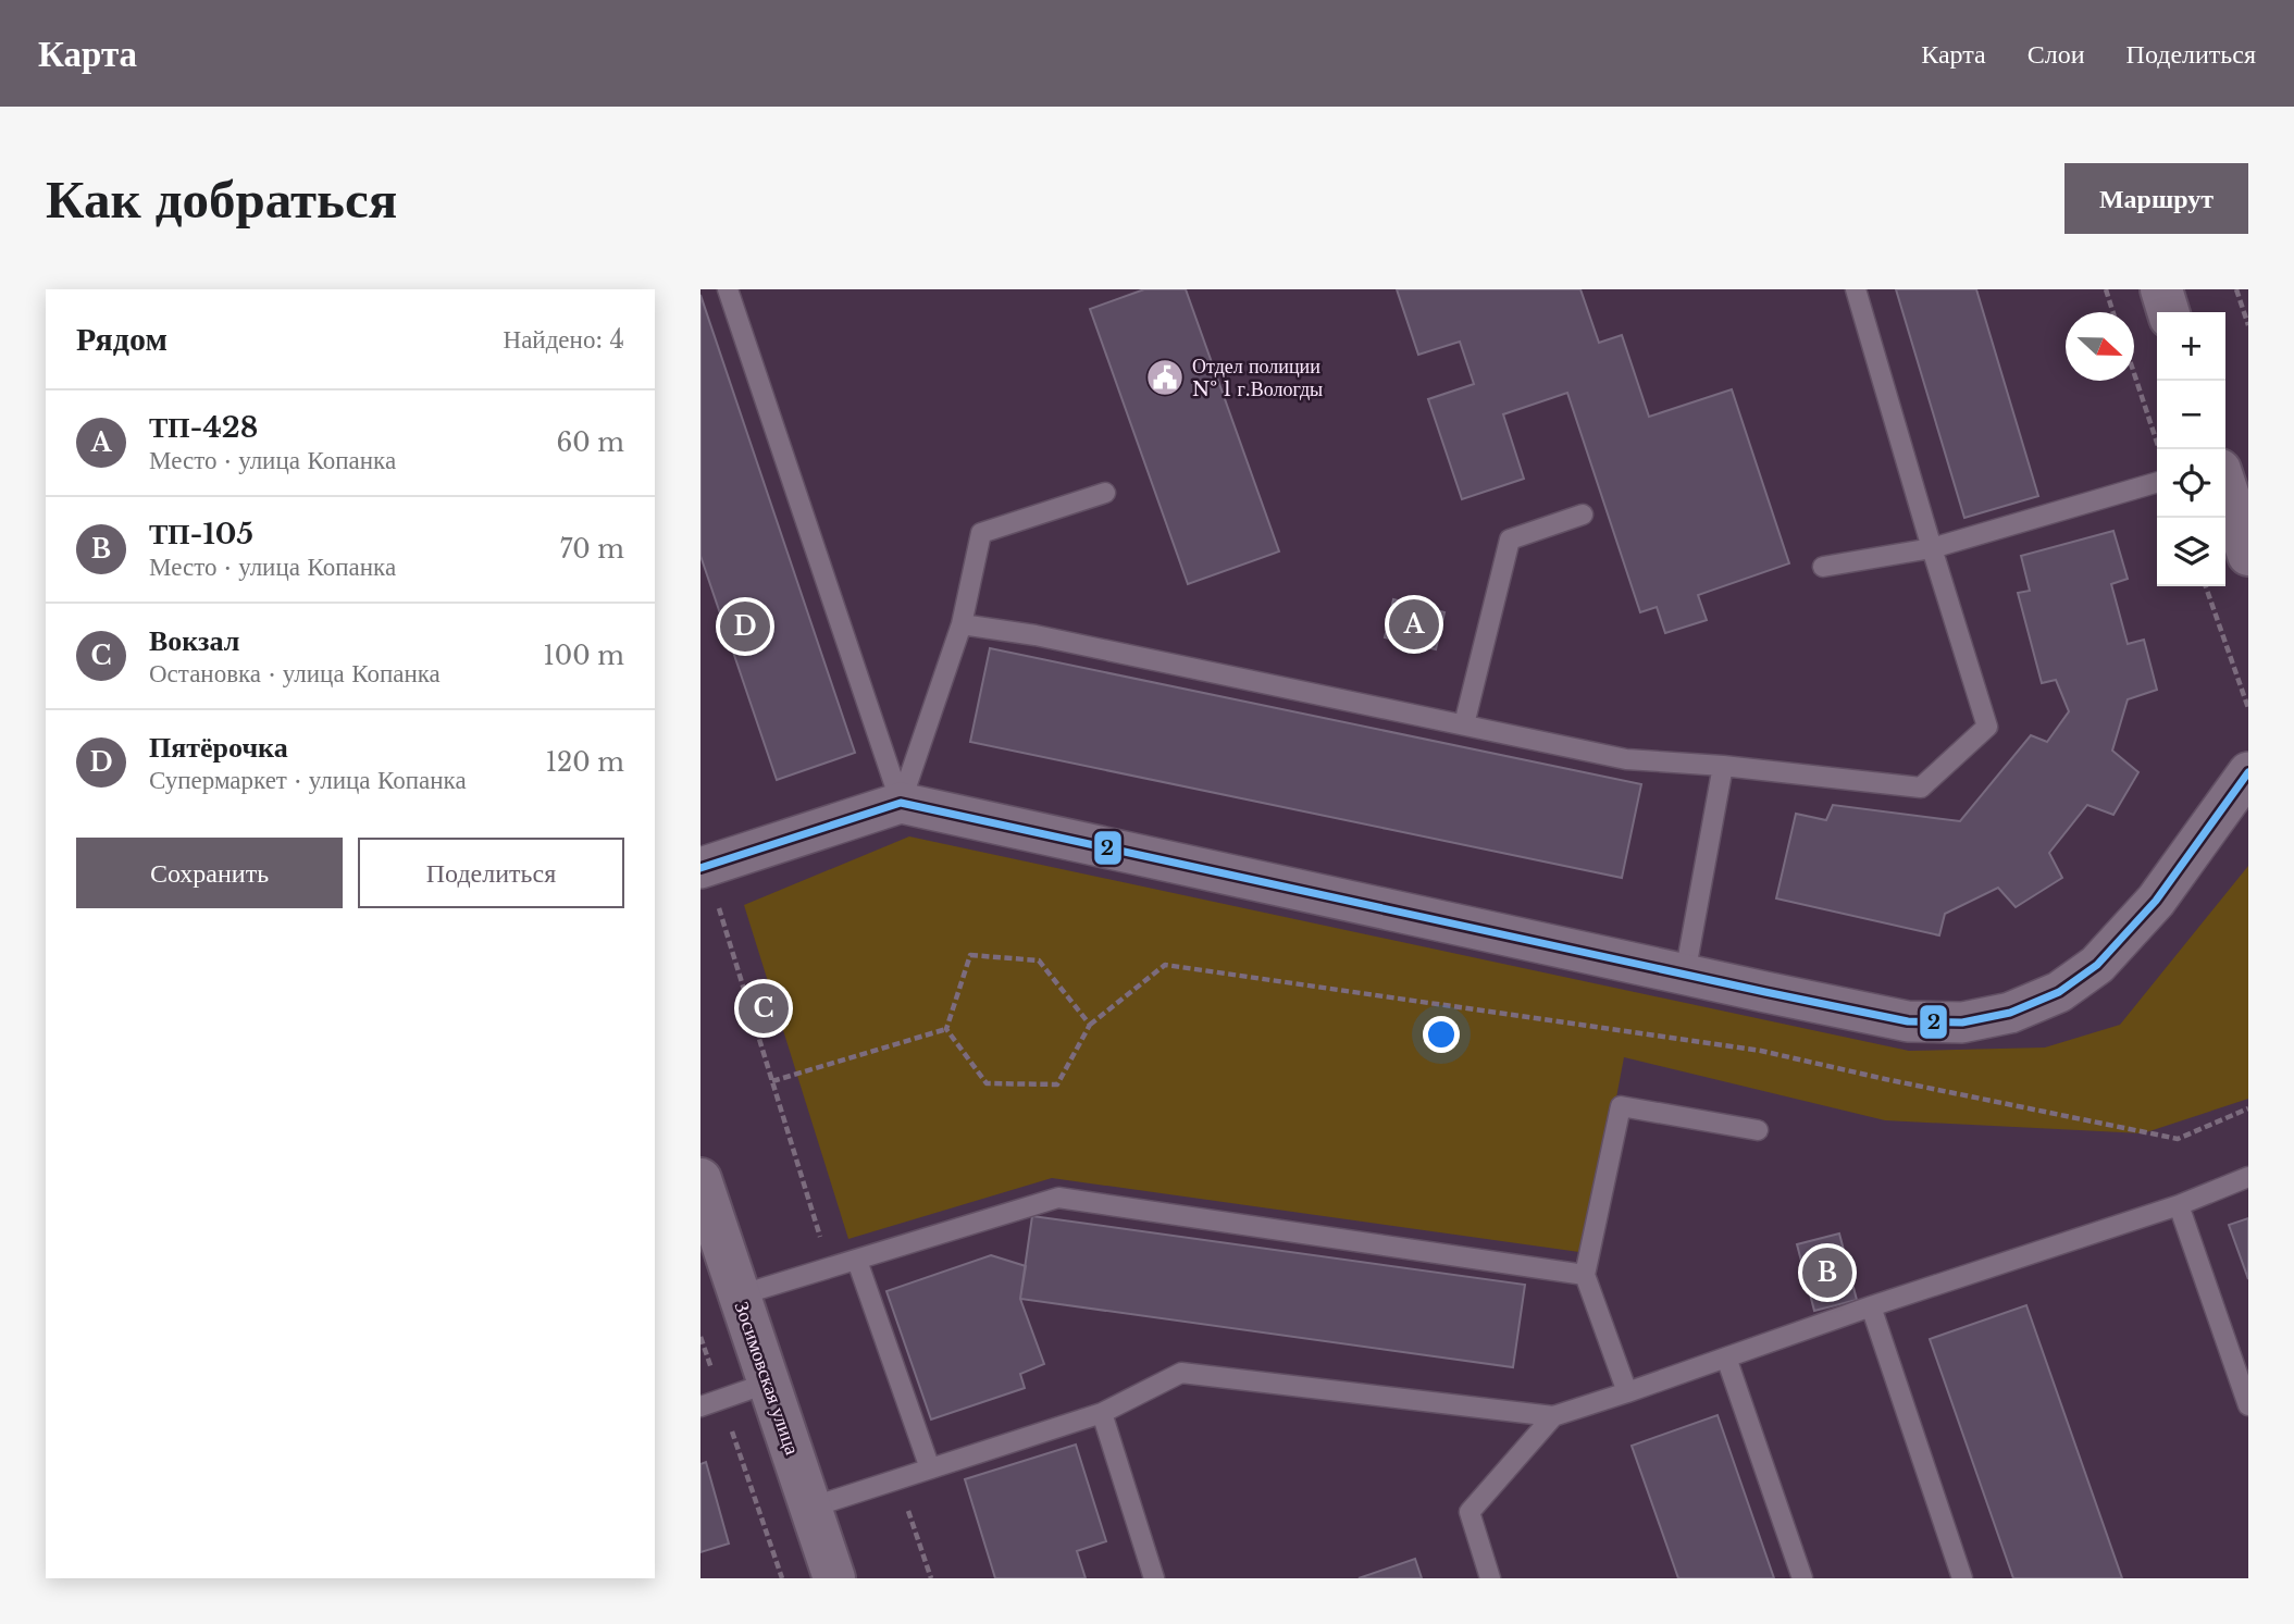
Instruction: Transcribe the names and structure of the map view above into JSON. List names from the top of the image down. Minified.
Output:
{"streets":{"street":["Зосимовская улица"]},"places":{"public building":["Отдел полиции № 1 г.Вологды"]},"lines":["transit line 2"],"north":"right","page":{"header":"Карта","nav":["Карта","Слои","Поделиться"],"buttons":["Маршрут",["Сохранить","Поделиться"]],"title":"Как добраться","heading":["Рядом","Найдено: 4"],"map_buttons":["+","−"],"list":[{"mark":"A","name":"ТП-428","note":"Место · улица Копанка","value":"60 m"},{"mark":"B","name":"ТП-105","note":"Место · улица Копанка","value":"70 m"},{"mark":"C","name":"Вокзал","note":"Остановка · улица Копанка","value":"100 m"},{"mark":"D","name":"Пятёрочка","note":"Супермаркет · улица Копанка","value":"120 m"}],"pins":["A","D","C","B"]}}
